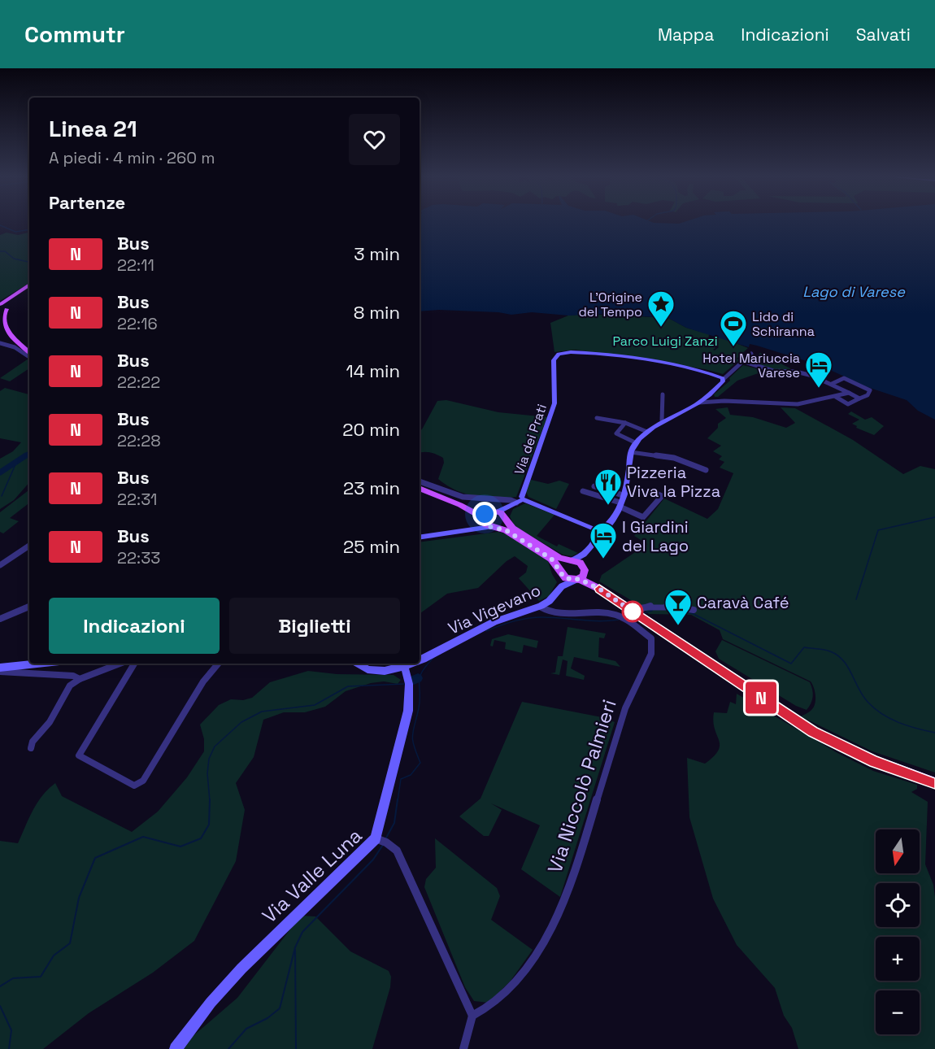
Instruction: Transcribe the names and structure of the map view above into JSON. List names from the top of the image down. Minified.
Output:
{"streets":{"street":["Via dei Prati","Via Vigevano","Via Niccolò Palmieri","Via Valle Luna"]},"crossings":[["Via Vigevano","Via Niccolò Palmieri"],["Via Niccolò Palmieri","Via Valle Luna"]],"water":["Lago di Varese"],"parks":["Parco Luigi Zanzi"],"places":{"place":["L'Origine del Tempo"],"sports":["Lido di Schiranna"],"hotel":["Hotel Mariuccia Varese","I Giardini del Lago"],"restaurant":["Pizzeria Viva la Pizza"],"bar":["Caravà Café"]},"lines":["bus line N"],"north":"bottom","page":{"header":"Commutr","nav":["Mappa","Indicazioni","Salvati"],"on_map":"N","heading":[["Linea 21","A piedi · 4 min · 260 m"],"Partenze"],"list":[{"mark":"N","name":"Bus","note":"22:11","value":"3 min"},{"mark":"N","name":"Bus","note":"22:16","value":"8 min"},{"mark":"N","name":"Bus","note":"22:22","value":"14 min"},{"mark":"N","name":"Bus","note":"22:28","value":"20 min"},{"mark":"N","name":"Bus","note":"22:31","value":"23 min"},{"mark":"N","name":"Bus","note":"22:33","value":"25 min"}],"buttons":["Indicazioni","Biglietti"],"map_buttons":["+","−"]}}
